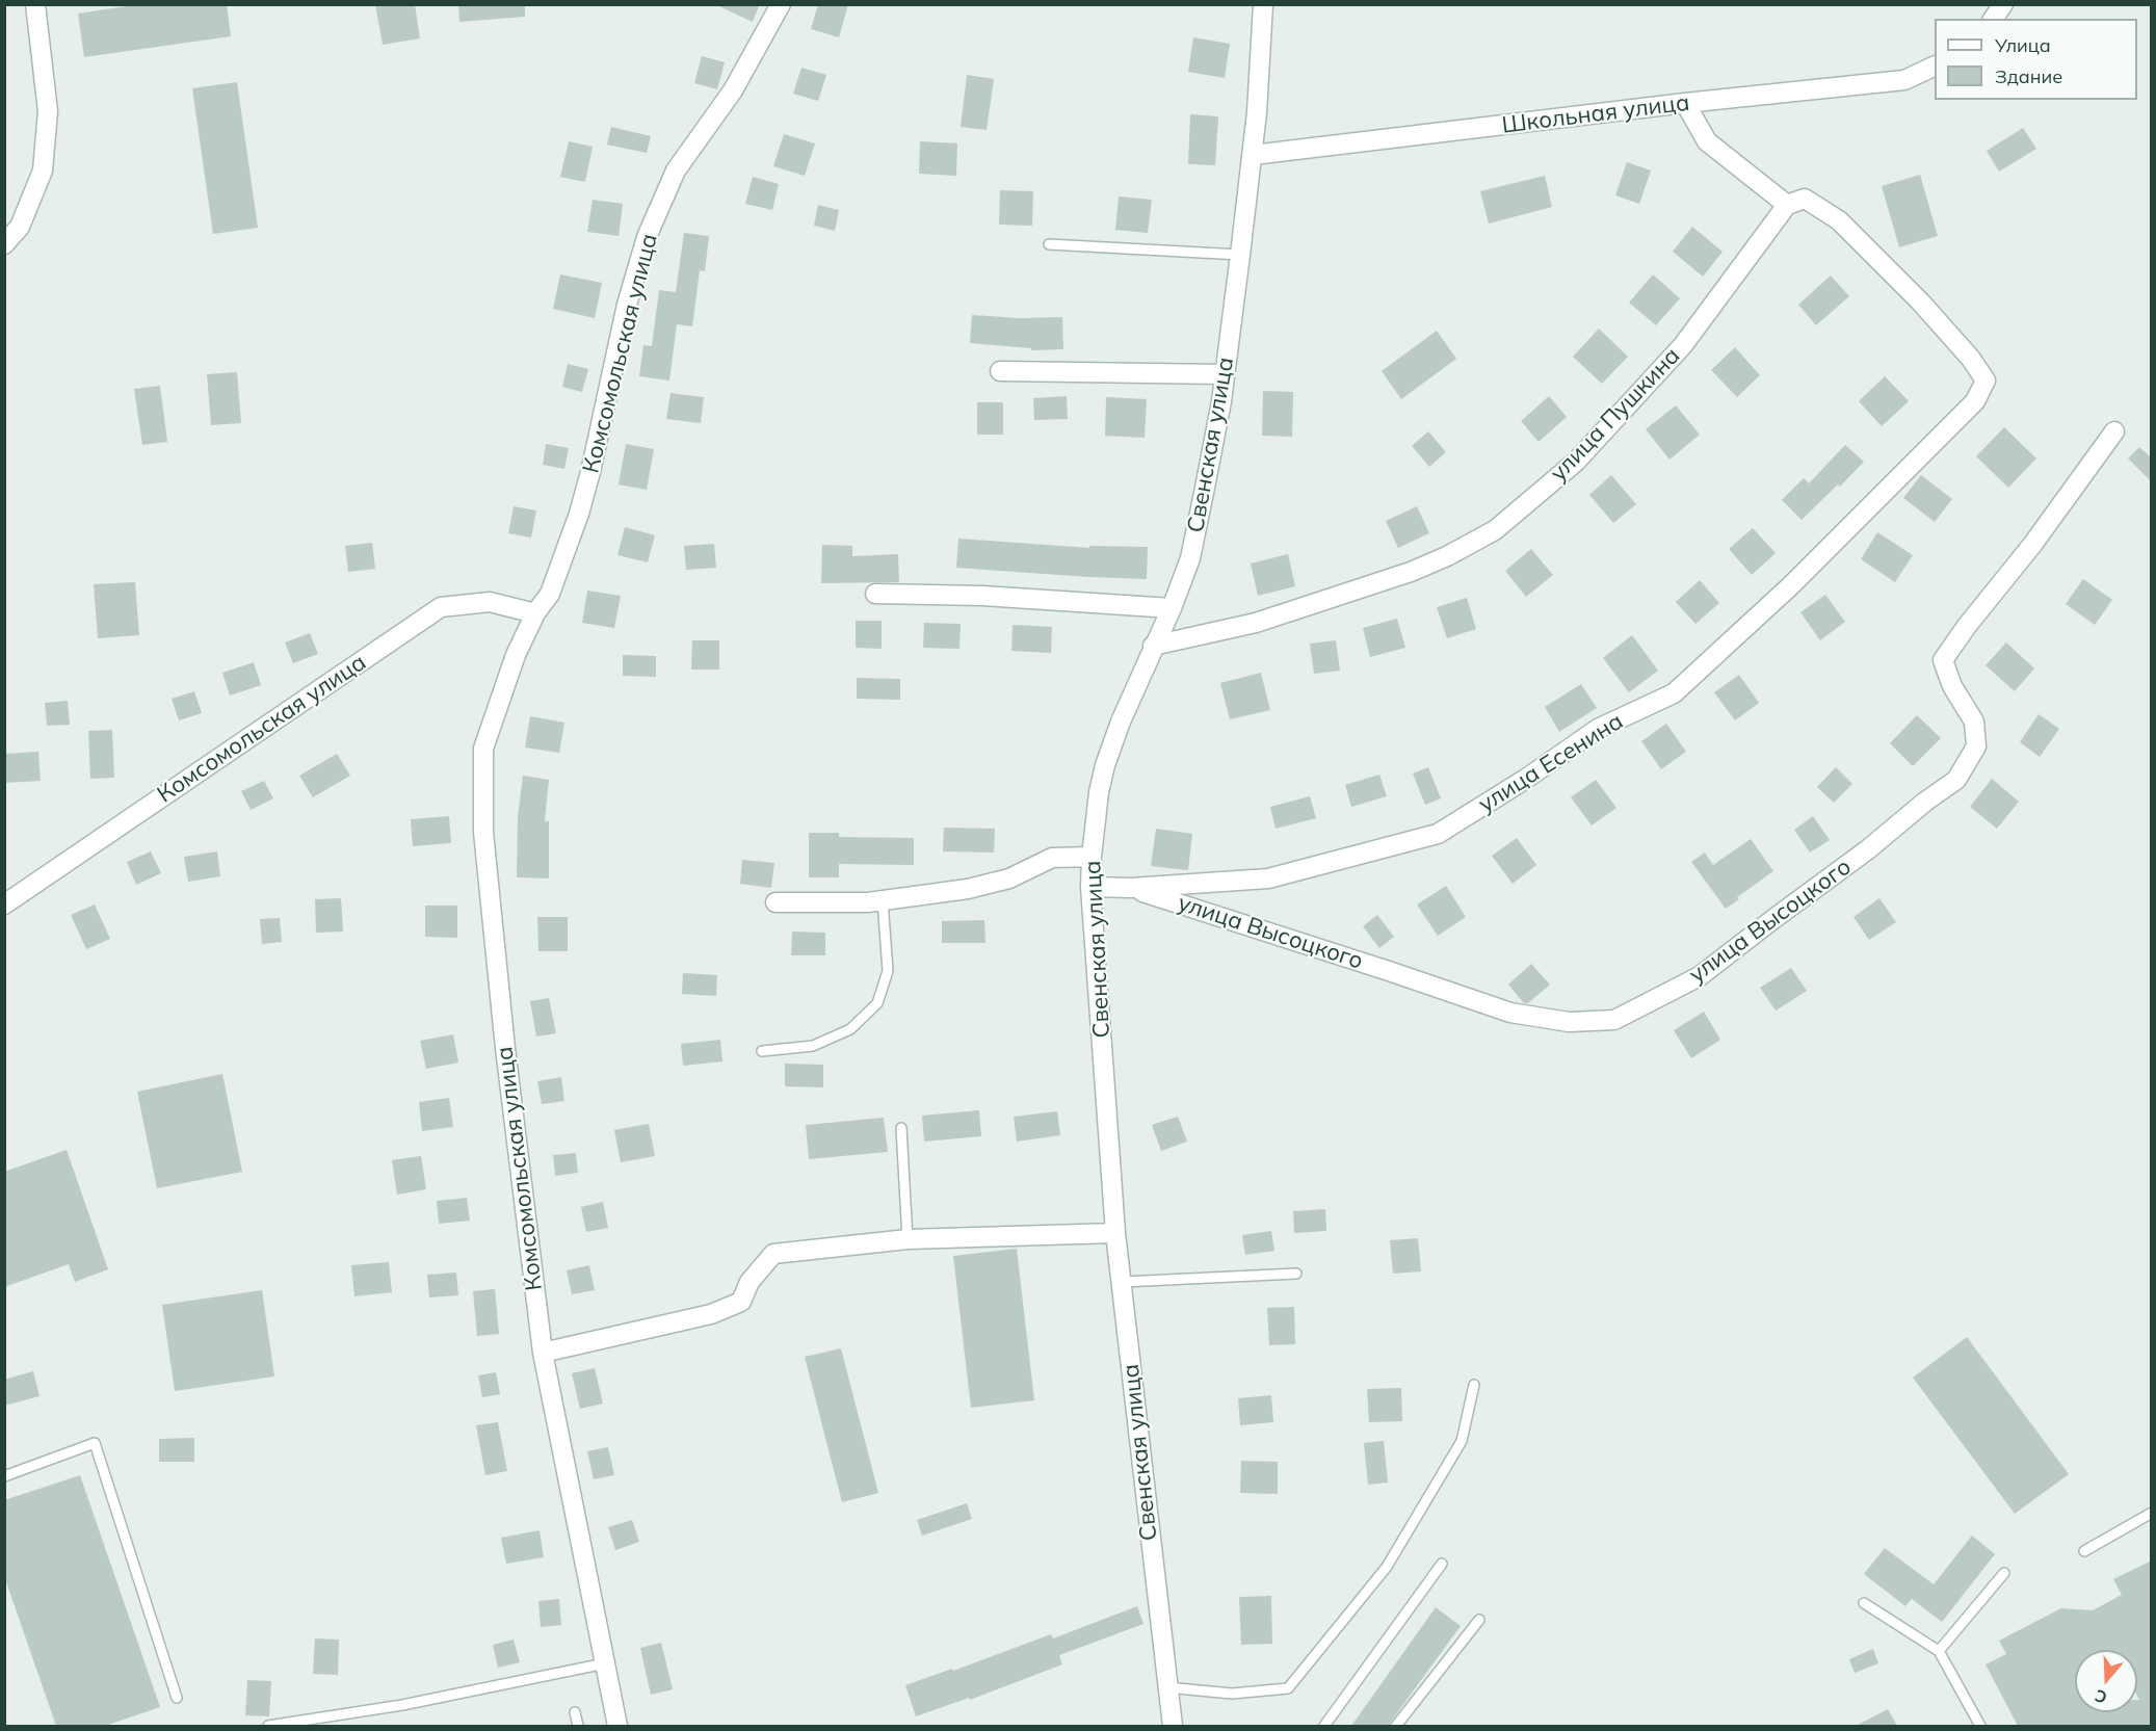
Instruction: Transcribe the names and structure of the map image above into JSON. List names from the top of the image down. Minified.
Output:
{"streets":{"street":["Школьная улица","Комсомольская улица","улица Пушкина","Свенская улица","улица Есенина","улица Высоцкого"]},"crossings":[["Школьная улица","Свенская улица"],["улица Пушкина","Свенская улица"],["улица Пушкина","улица Есенина"],["Свенская улица","улица Есенина"],["улица Есенина","улица Высоцкого"]],"legend":["Улица","Здание"],"north":"bottom"}
